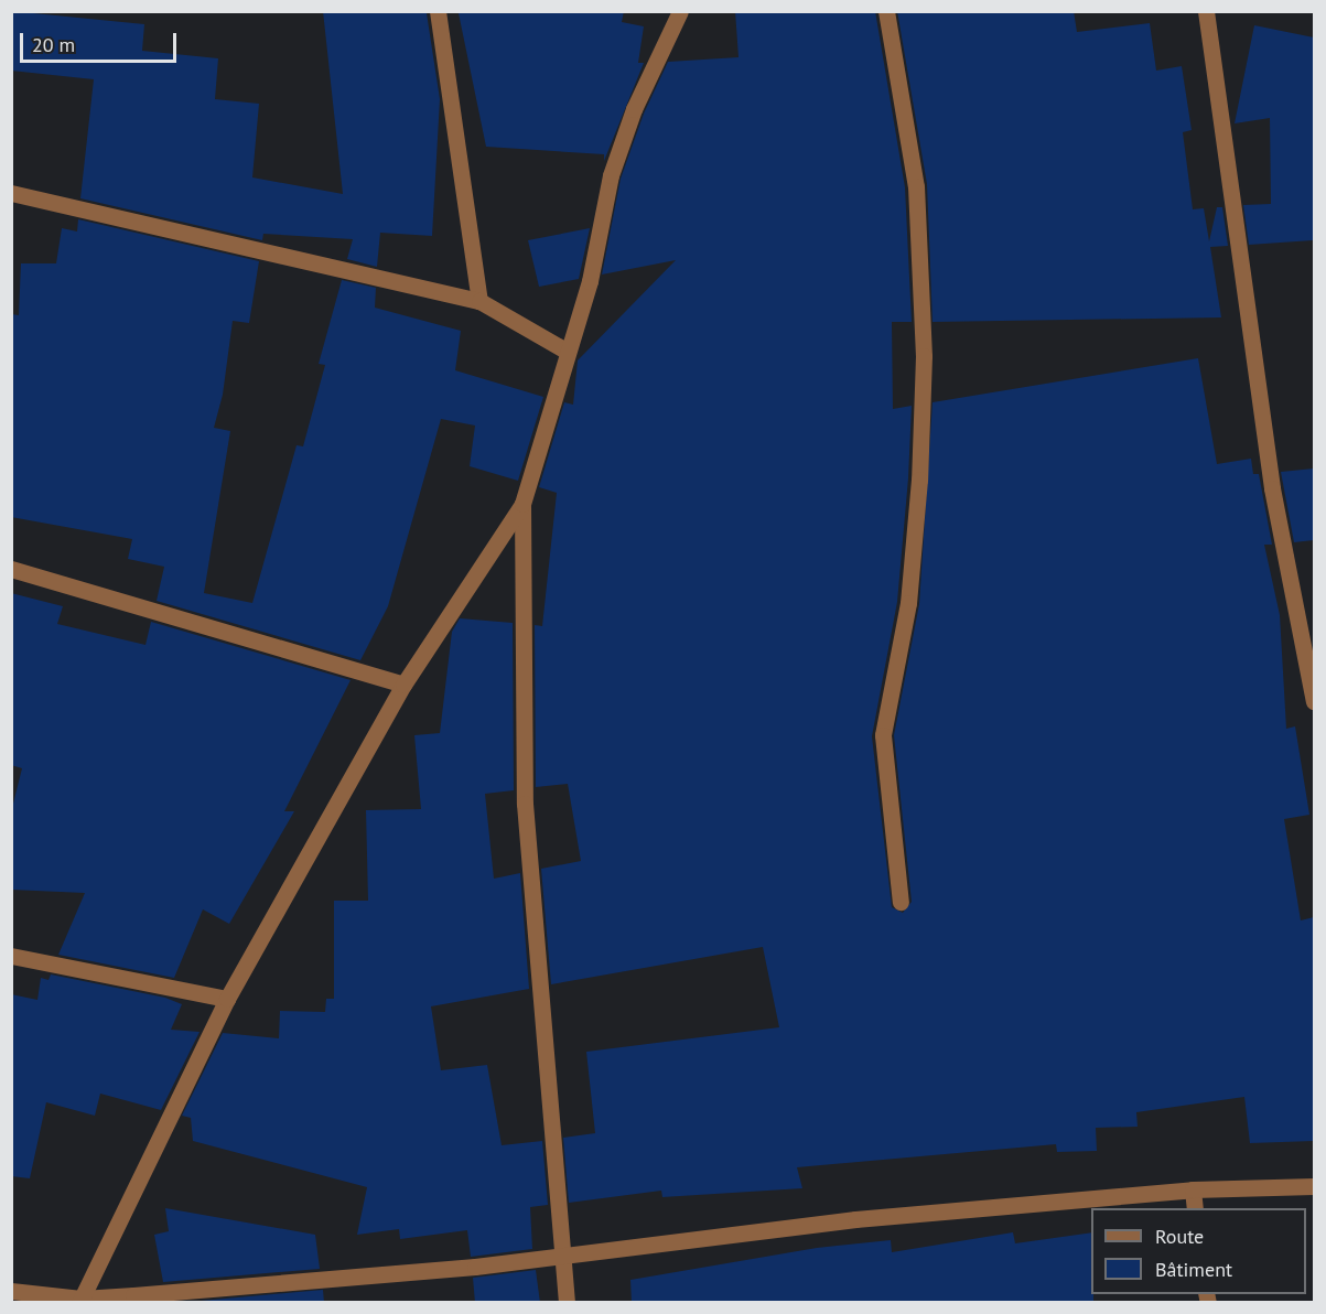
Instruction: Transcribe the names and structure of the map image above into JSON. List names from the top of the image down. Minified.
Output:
{"legend":["Route","Bâtiment"],"scale_bar":"20 m"}
